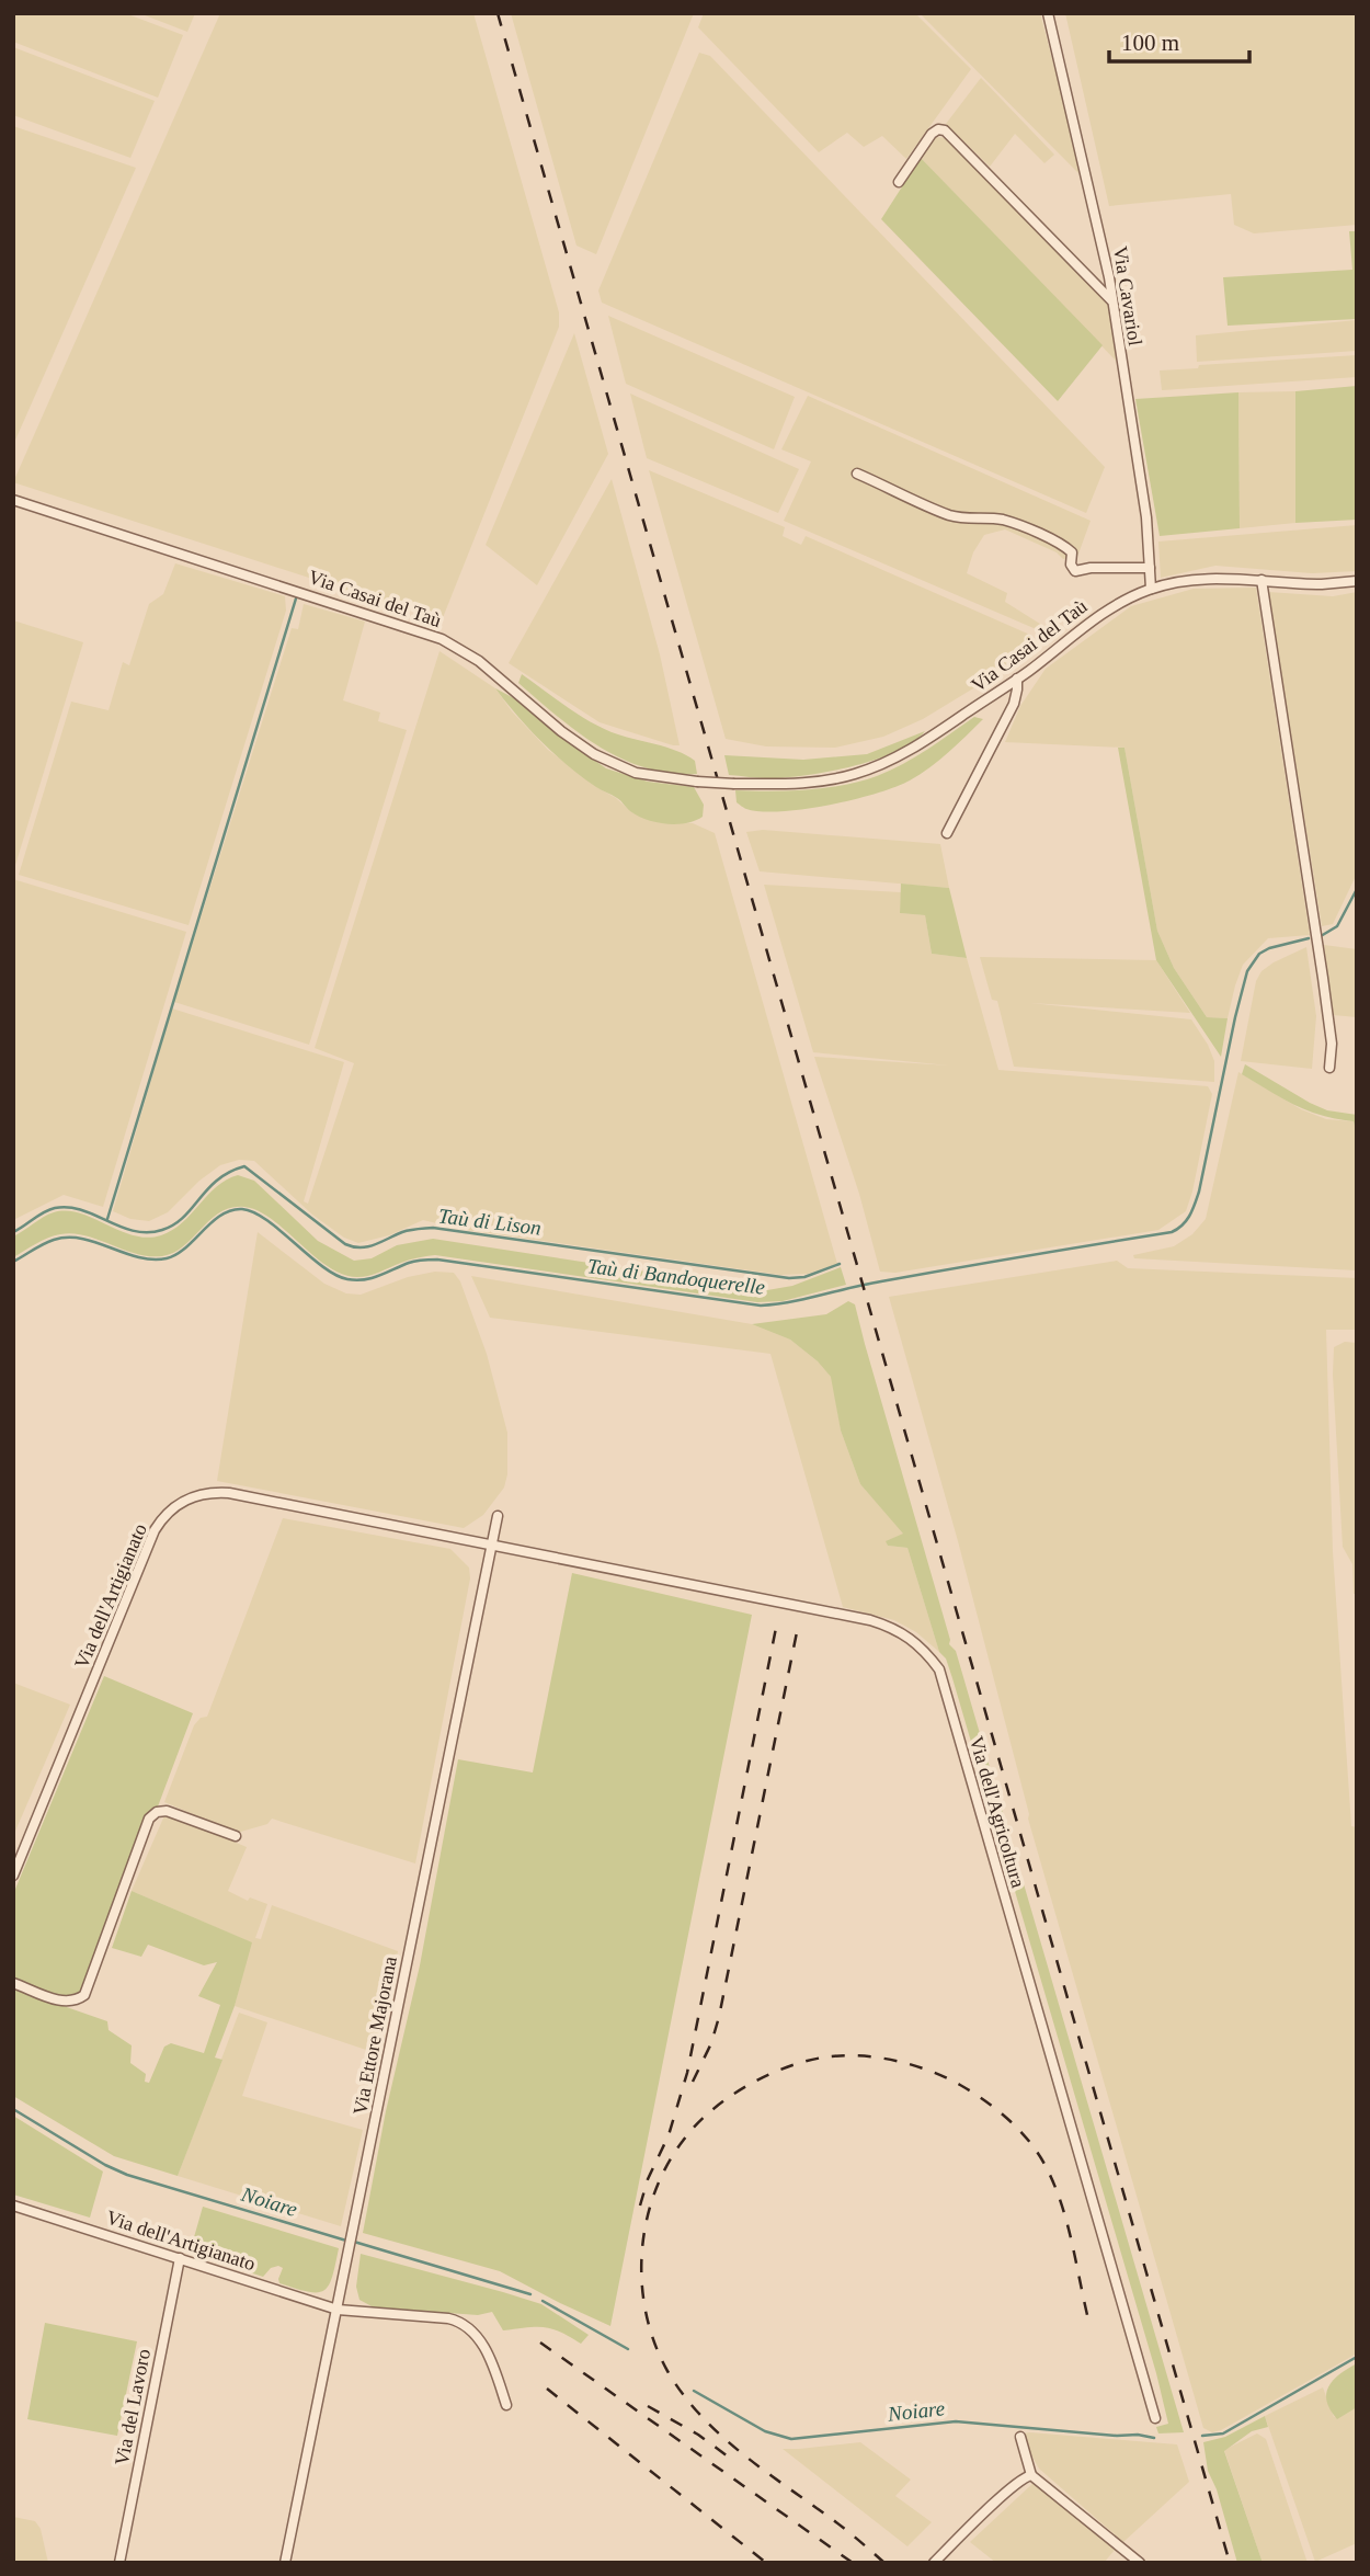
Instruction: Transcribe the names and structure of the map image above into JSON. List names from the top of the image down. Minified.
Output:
{"streets":{"street":["Via Cavariol","Via Casai del Taù","Via dell'Artigianato","Via dell'Agricoltura","Via Ettore Majorana","Via del Lavoro"]},"crossings":[["Via Cavariol","Via Casai del Taù"],["Via dell'Artigianato","Via dell'Agricoltura"],["Via dell'Artigianato","Via Ettore Majorana"],["Via dell'Artigianato","Via del Lavoro"],["Via dell'Agricoltura","Via Ettore Majorana"]],"water":["Taù di Lison","Taù di Bandoquerelle","Noiare"],"scale_bar":"100 m"}
